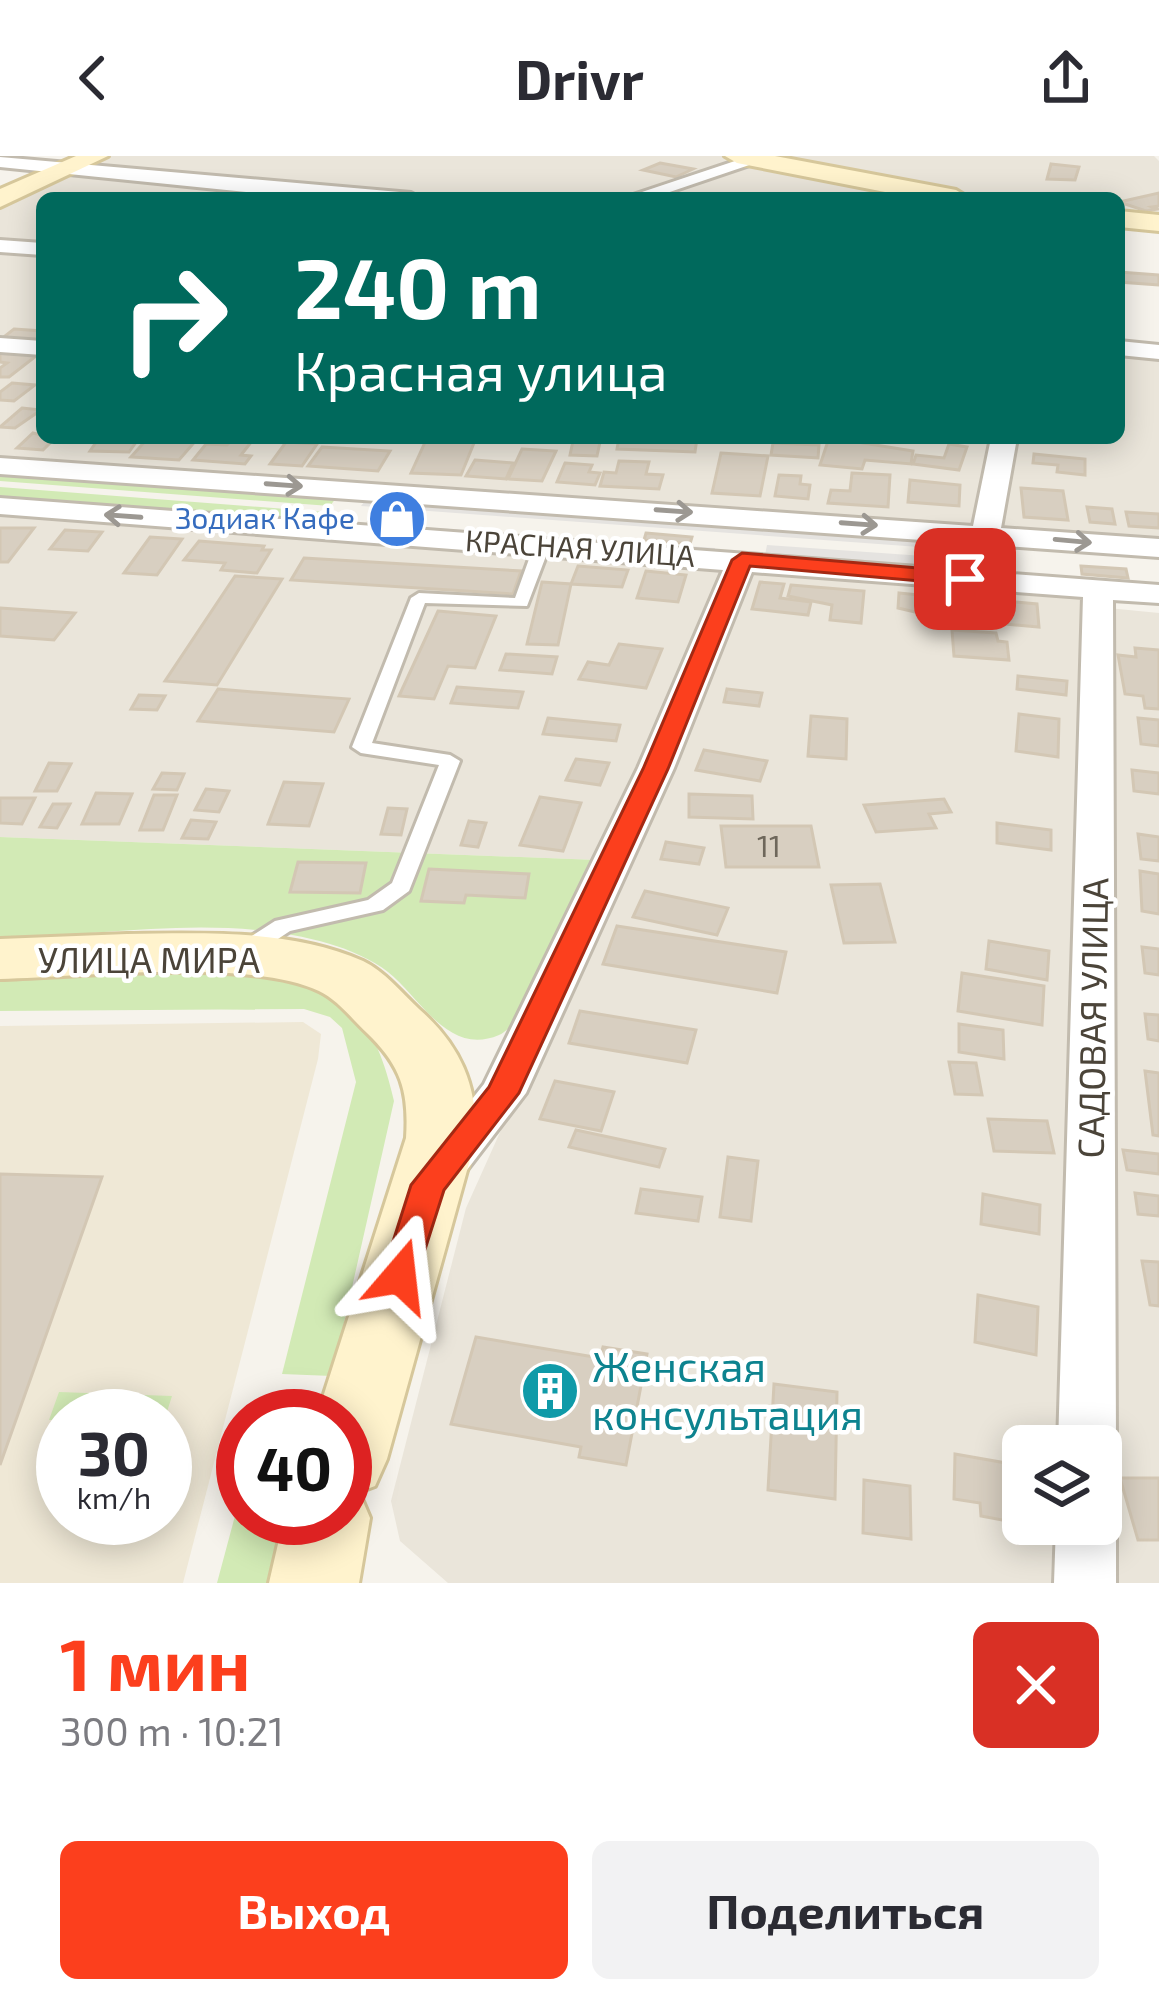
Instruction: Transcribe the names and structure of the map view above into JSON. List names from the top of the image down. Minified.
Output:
{"streets":{"street":["КРАСНАЯ УЛИЦА","УЛИЦА МИРА","САДОВАЯ УЛИЦА"]},"crossings":[["КРАСНАЯ УЛИЦА","САДОВАЯ УЛИЦА"]],"places":{"shop":["Зодиак Кафе"],"building":["Женская консультация"]},"house_numbers":["11"],"page":{"header":"Drivr","turn":["240 m","Красная улица"],"speed":"30 km/h","limit":"40","heading":["1 мин","300 m · 10:21"],"buttons":["Выход","Поделиться"]}}
